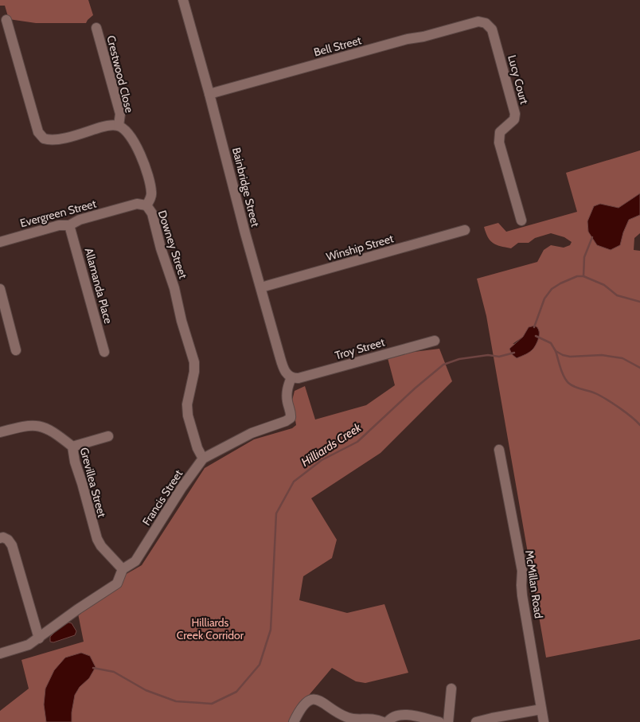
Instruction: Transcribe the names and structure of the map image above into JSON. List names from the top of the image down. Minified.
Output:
{"streets":{"street":["Bell Street","Crestwood Close","Lucy Court","Bainbridge Street","Evergreen Street","Downey Street","Winship Street","Allamanda Place","Troy Street","Grevillea Street","Francis Street","McMillan Road"]},"crossings":[["Bell Street","Lucy Court"],["Bell Street","Bainbridge Street"],["Crestwood Close","Downey Street"],["Bainbridge Street","Winship Street"],["Bainbridge Street","Troy Street"],["Bainbridge Street","Francis Street"],["Evergreen Street","Downey Street"],["Evergreen Street","Allamanda Place"],["Downey Street","Francis Street"],["Troy Street","Francis Street"],["Grevillea Street","Francis Street"]],"water":["Hilliards Creek"],"parks":["Hilliards Creek Corridor"]}
